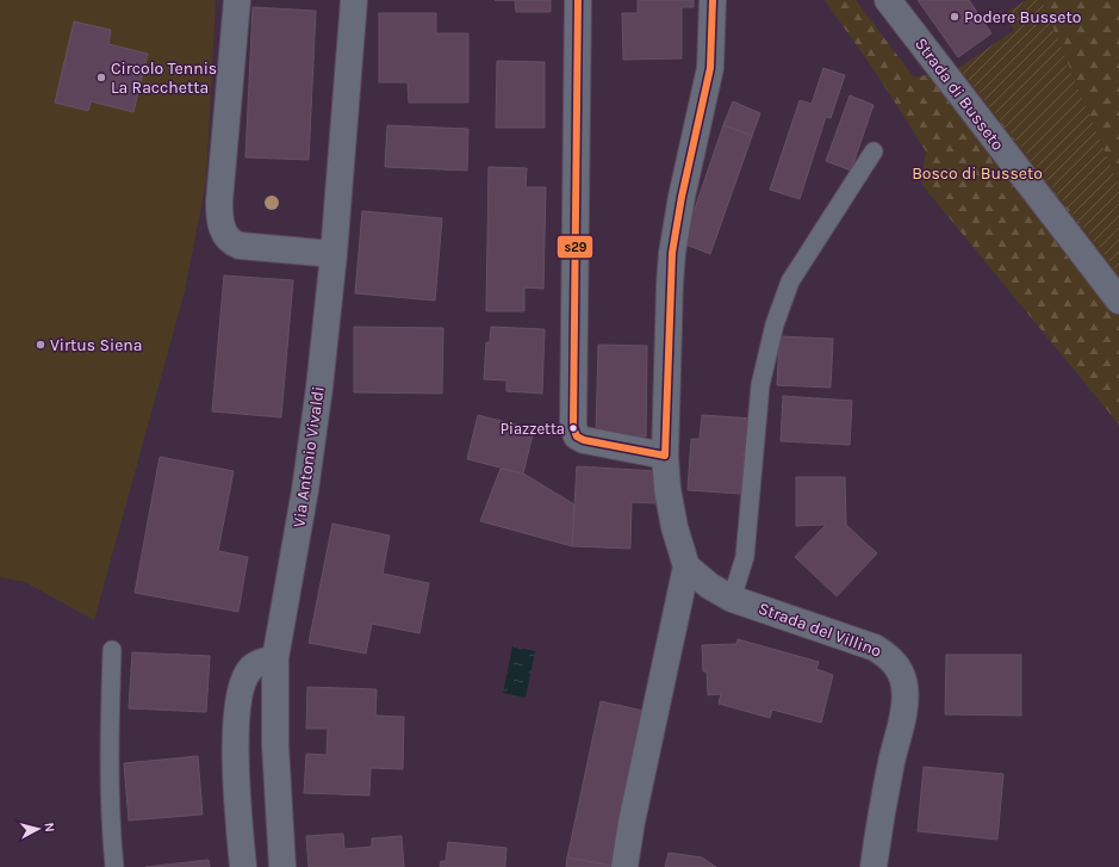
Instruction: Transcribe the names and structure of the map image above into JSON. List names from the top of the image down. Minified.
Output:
{"streets":{"street":["Strada di Busseto","Via Antonio Vivaldi","Strada del Villino"]},"parks":["Bosco di Busseto"],"places":["Podere Busseto","Circolo Tennis La Racchetta","Virtus Siena","Piazzetta"],"lines":["transit line s29"],"north":"right"}
